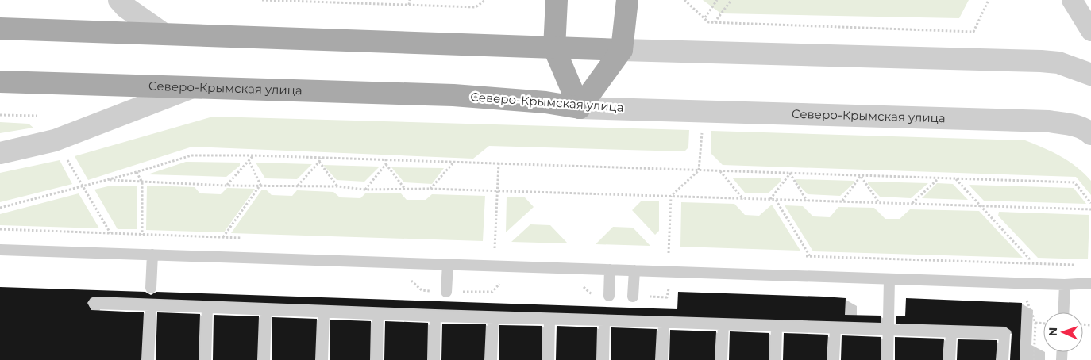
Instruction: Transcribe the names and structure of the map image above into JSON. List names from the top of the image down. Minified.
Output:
{"streets":{"main road":["Северо-Крымская улица"]},"north":"left"}
